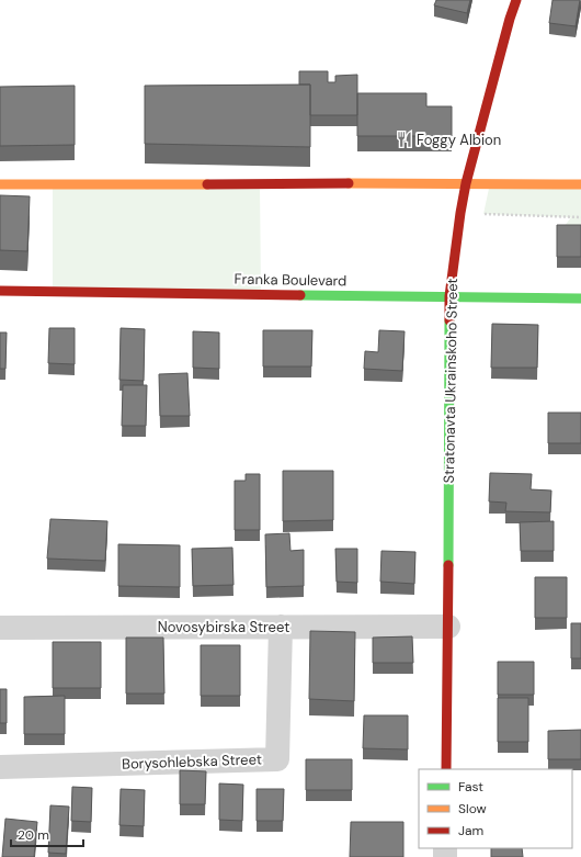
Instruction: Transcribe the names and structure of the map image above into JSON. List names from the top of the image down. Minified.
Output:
{"streets":{"street":["Franka Boulevard","Stratonavta Ukrainskoho Street","Novosybirska Street","Borysohlebska Street"]},"crossings":[["Franka Boulevard","Stratonavta Ukrainskoho Street"],["Stratonavta Ukrainskoho Street","Novosybirska Street"],["Novosybirska Street","Borysohlebska Street"]],"places":{"restaurant":["Foggy Albion"]},"legend":["Fast","Slow","Jam"],"scale_bar":"20 m"}
